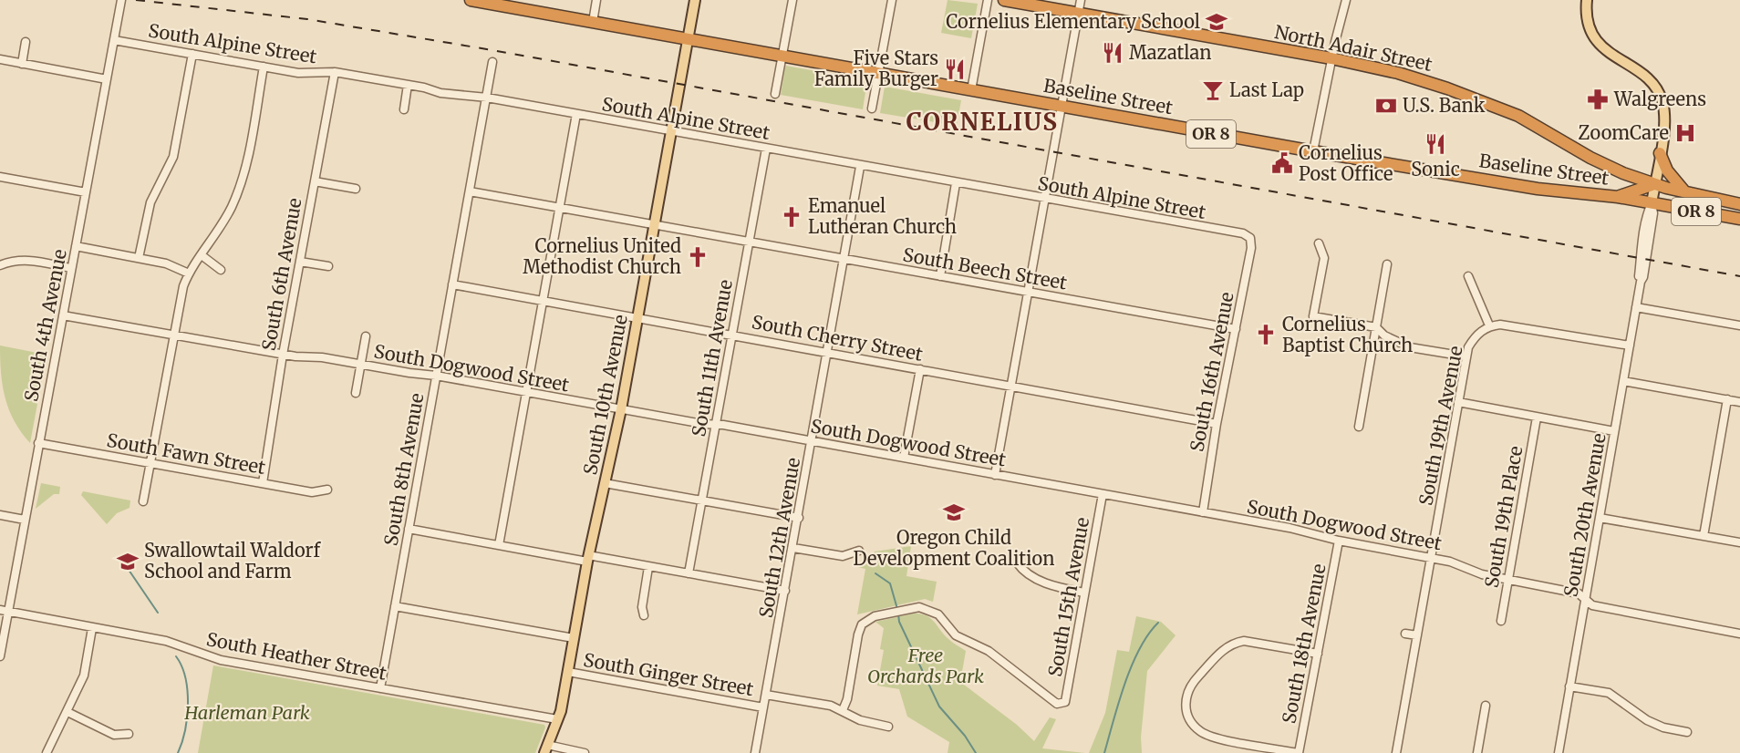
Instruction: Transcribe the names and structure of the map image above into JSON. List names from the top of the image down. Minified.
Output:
{"streets":{"highway":["North Adair Street","Baseline Street","OR 8"],"main road":["South 10th Avenue"],"street":["South Alpine Street","South Beech Street","South 6th Avenue","South 4th Avenue","South Cherry Street","South 11th Avenue","South Dogwood Street","South 16th Avenue","South 19th Avenue","South Fawn Street","South 8th Avenue","South 20th Avenue","South 19th Place","South 12th Avenue","South 15th Avenue","South 18th Avenue","South Heather Street","South Ginger Street"]},"crossings":[["South Alpine Street","South 6th Avenue"],["South Alpine Street","South 4th Avenue"],["South Alpine Street","South 11th Avenue"],["South Alpine Street","South 16th Avenue"],["South Alpine Street","South 10th Avenue"],["South Alpine Street","South 8th Avenue"],["South Alpine Street","South 12th Avenue"],["Baseline Street","South 10th Avenue"],["Baseline Street","South 20th Avenue"],["South Beech Street","South 11th Avenue"],["South Beech Street","South 16th Avenue"],["South Beech Street","South 10th Avenue"],["South Beech Street","South 8th Avenue"],["South Beech Street","South 12th Avenue"],["South 6th Avenue","South Dogwood Street"],["South 6th Avenue","South Fawn Street"],["South 4th Avenue","South Dogwood Street"],["South 4th Avenue","South Fawn Street"],["South 4th Avenue","South Heather Street"],["South Cherry Street","South 11th Avenue"],["South Cherry Street","South 16th Avenue"],["South Cherry Street","South 10th Avenue"],["South Cherry Street","South 8th Avenue"],["South Cherry Street","South 12th Avenue"],["South 11th Avenue","South Dogwood Street"],["South Dogwood Street","South 16th Avenue"],["South Dogwood Street","South 10th Avenue"],["South Dogwood Street","South 19th Avenue"],["South Dogwood Street","South 8th Avenue"],["South Dogwood Street","South 20th Avenue"],["South Dogwood Street","South 19th Place"],["South Dogwood Street","South 12th Avenue"],["South Dogwood Street","South 15th Avenue"],["South Dogwood Street","South 18th Avenue"],["South 10th Avenue","South Heather Street"],["South 10th Avenue","South Ginger Street"],["South 8th Avenue","South Heather Street"],["South 8th Avenue","South Ginger Street"],["South 12th Avenue","South Ginger Street"]],"districts":["CORNELIUS"],"parks":["Free Orchards Park","Harleman Park"],"places":{"school or university":["Cornelius Elementary School","Oregon Child Development Coalition","Swallowtail Waldorf School and Farm"],"restaurant":["Mazatlan","Five Stars Family Burger","Sonic"],"bar":["Last Lap"],"pharmacy":["Walgreens"],"bank":["U.S. Bank"],"hospital":["ZoomCare"],"public building":["Cornelius Post Office"],"church":["Emanuel Lutheran Church","Cornelius United Methodist Church","Cornelius Baptist Church"]}}
